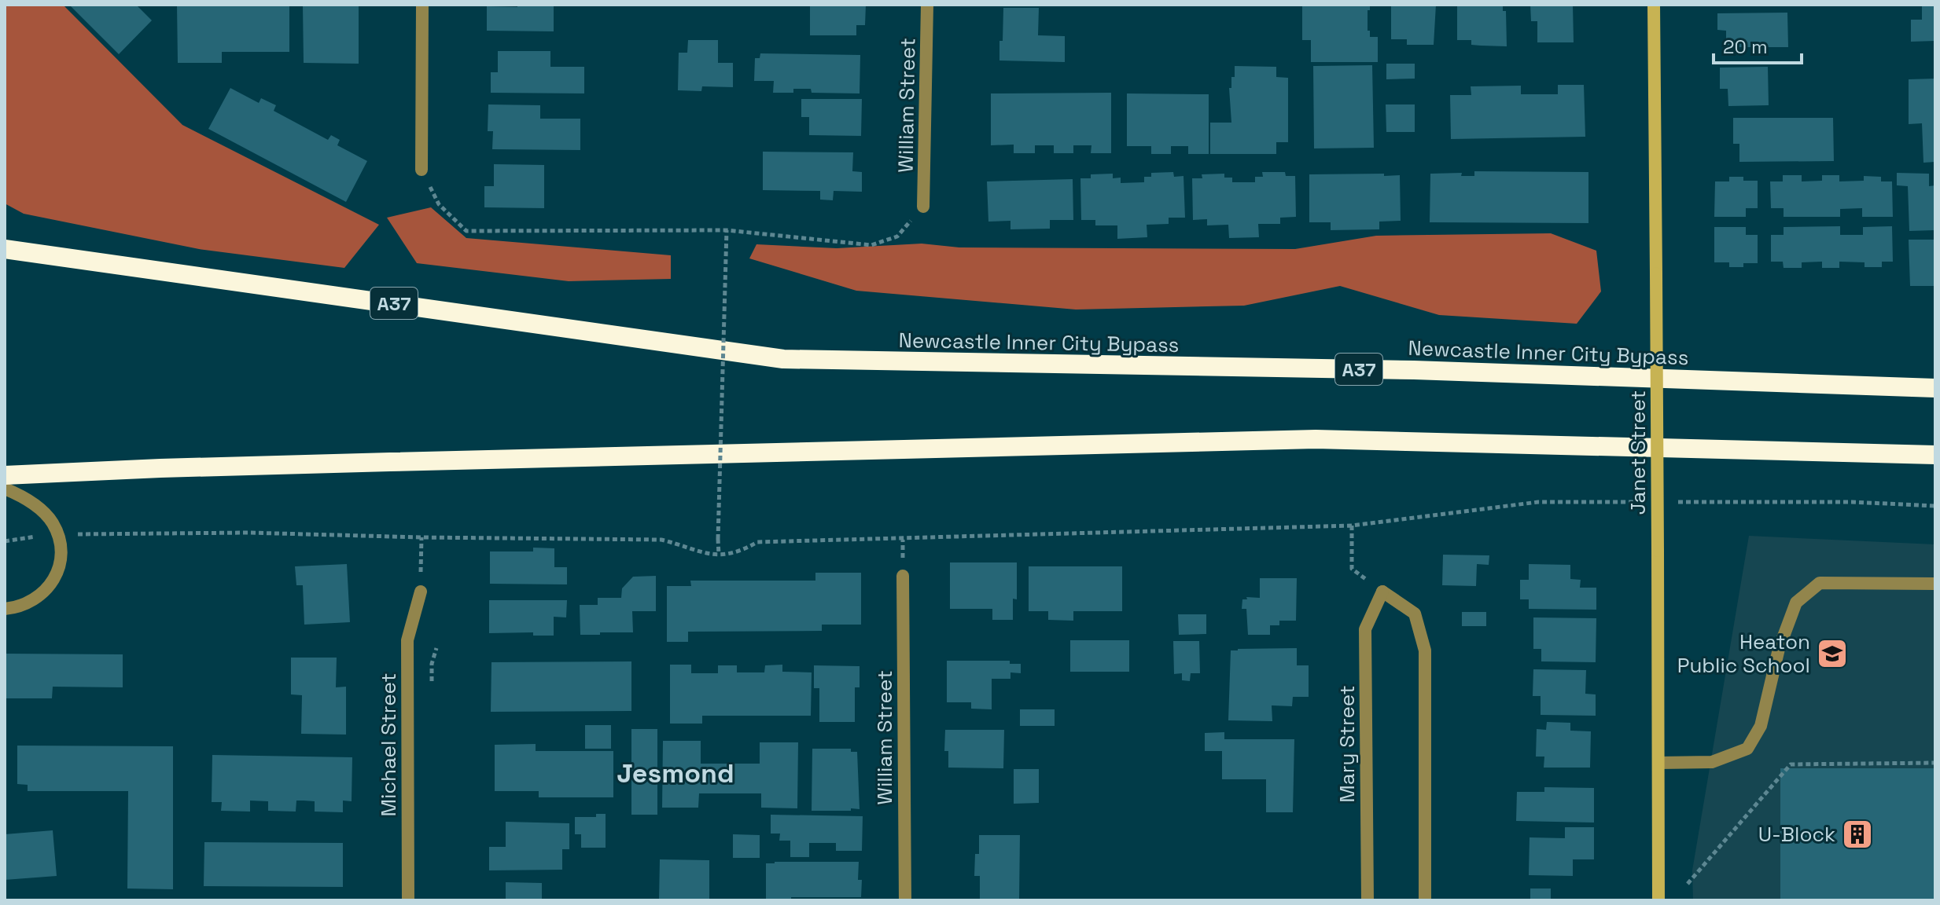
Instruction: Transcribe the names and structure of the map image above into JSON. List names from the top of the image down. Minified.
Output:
{"streets":{"highway":["A37","Newcastle Inner City Bypass"],"street":["William Street","Janet Street","Mary Street","Michael Street"]},"districts":["Jesmond"],"places":{"school or university":["Heaton Public School"],"building":["U-Block"]},"scale_bar":"20 m"}
